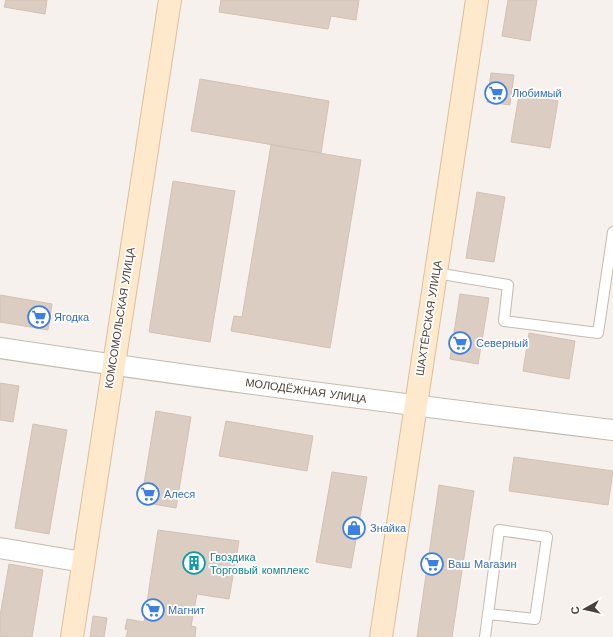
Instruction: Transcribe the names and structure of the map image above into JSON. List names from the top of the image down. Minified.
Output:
{"streets":{"street":["КОМСОМОЛЬСКАЯ УЛИЦА","ШАХТЁРСКАЯ УЛИЦА","МОЛОДЁЖНАЯ УЛИЦА"]},"crossings":[["КОМСОМОЛЬСКАЯ УЛИЦА","МОЛОДЁЖНАЯ УЛИЦА"],["ШАХТЁРСКАЯ УЛИЦА","МОЛОДЁЖНАЯ УЛИЦА"]],"places":{"supermarket":["Любимый","Ягодка","Северный","Алеся","Ваш Магазин","Магнит"],"shop":["Знайка"],"building":["Гвоздика Торговый комплекс"]},"north":"left"}
